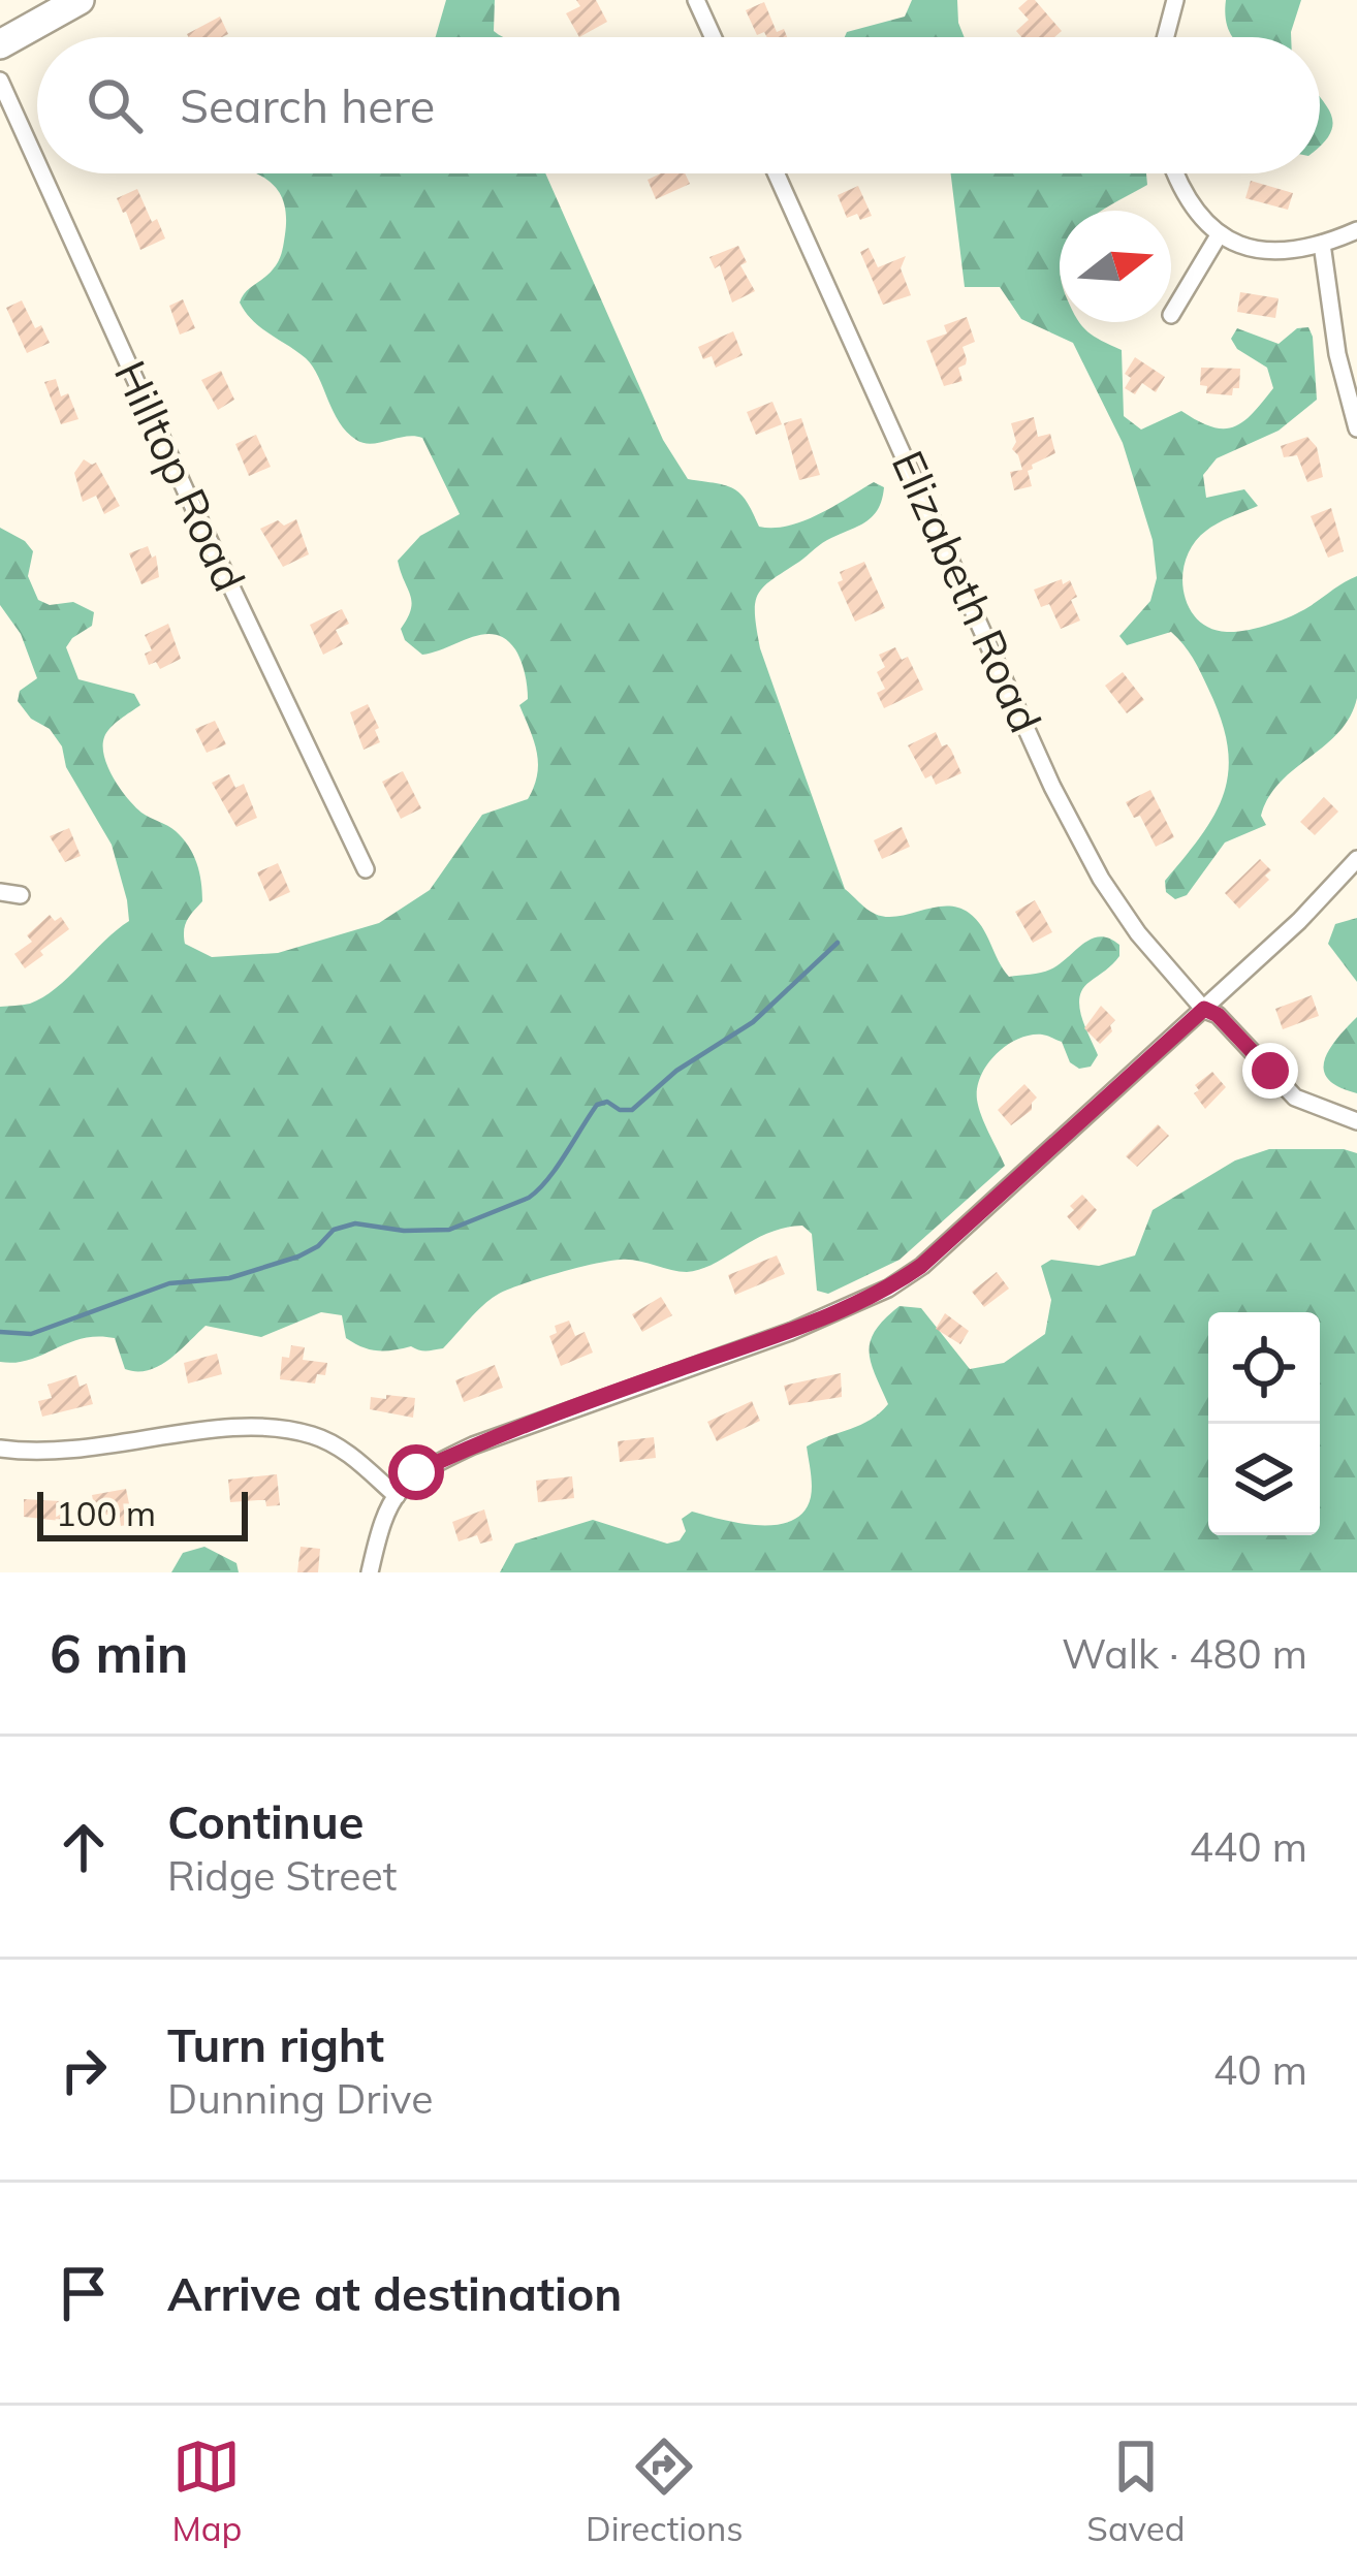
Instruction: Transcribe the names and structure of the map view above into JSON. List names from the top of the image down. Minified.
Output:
{"streets":{"street":["Hilltop Road","Elizabeth Road"]},"scale_bar":"100 m","north":"right","page":{"search":"Search here","scale":"100 m","heading":["6 min","Walk · 480 m"],"list":[["Continue","Ridge Street","440 m"],["Turn right","Dunning Drive","40 m"],"Arrive at destination"],"nav":["Map","Directions","Saved"]}}
